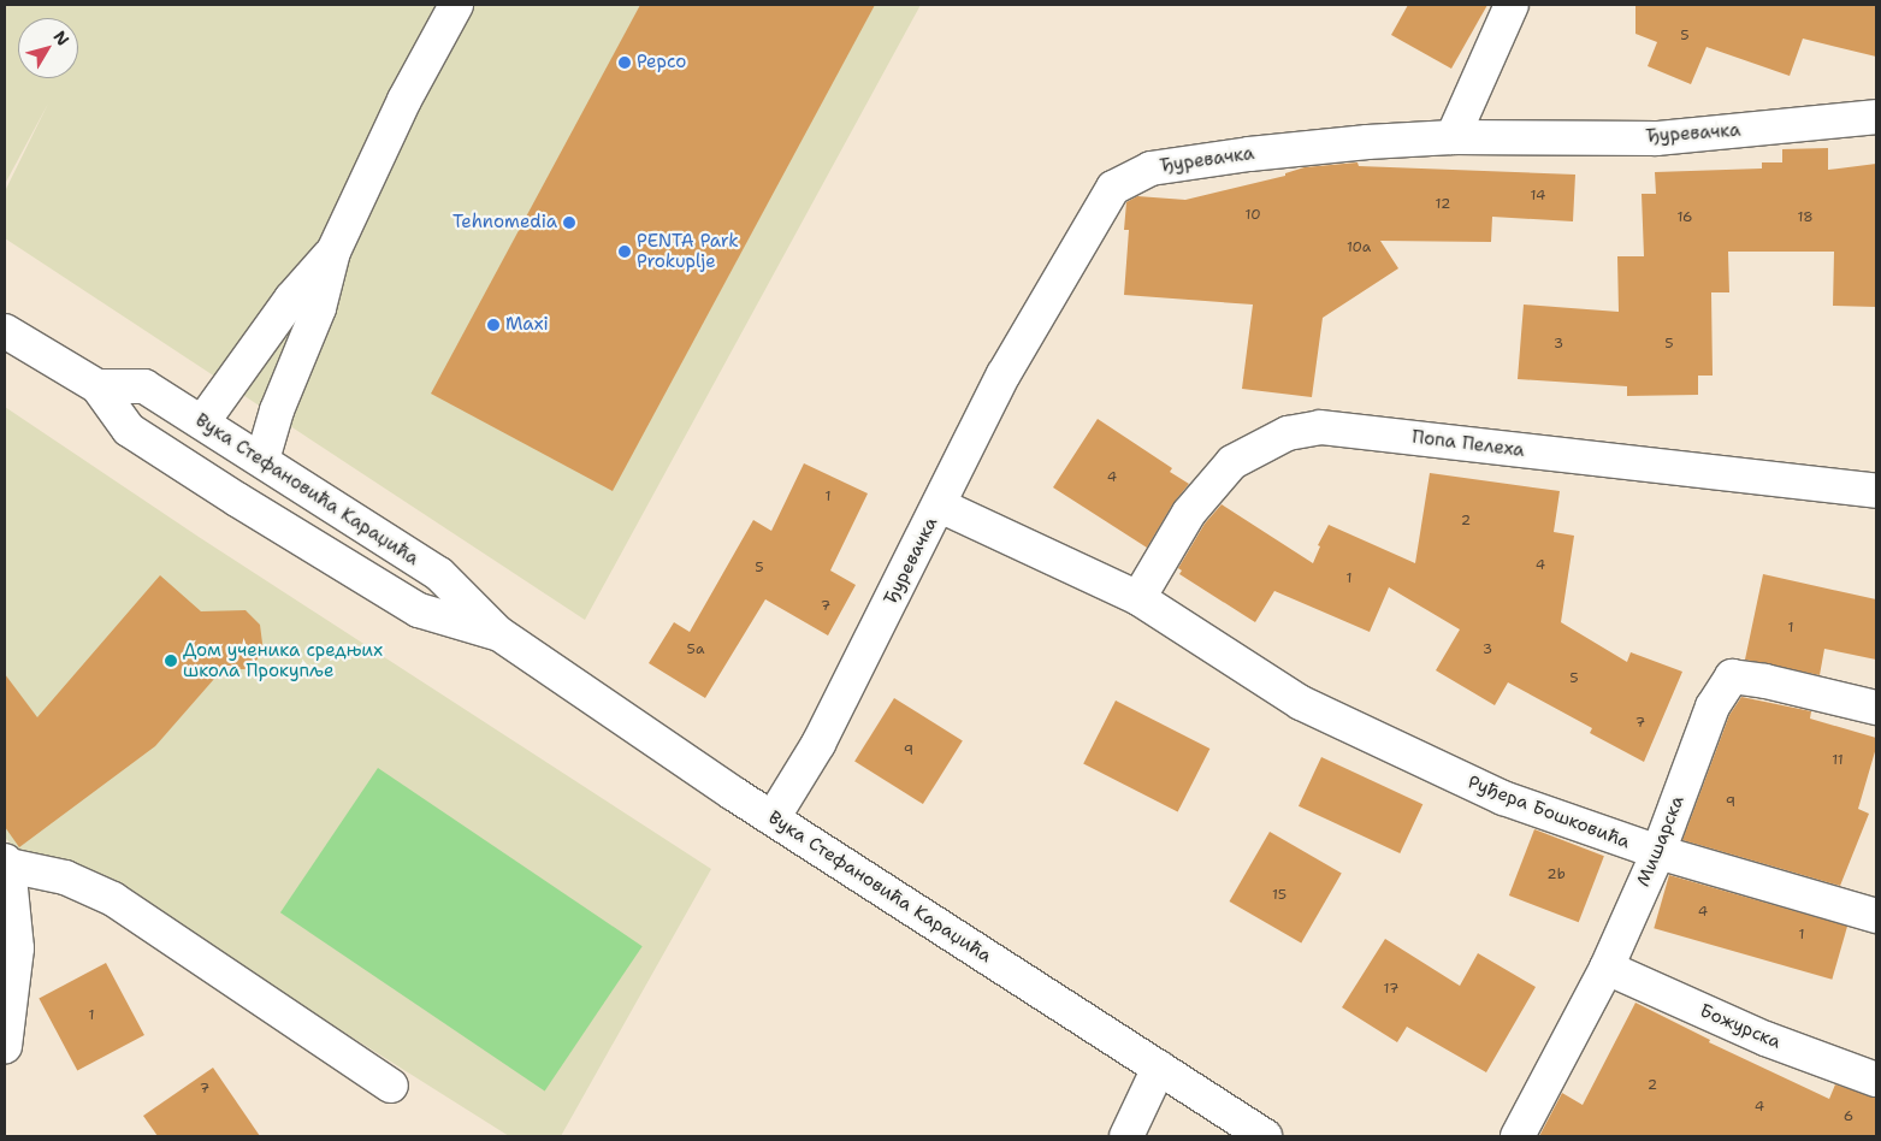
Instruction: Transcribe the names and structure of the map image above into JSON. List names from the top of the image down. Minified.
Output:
{"streets":{"street":["Ђуревачка","Попа Пелеха","Вука Стефановића Караџића","Руђера Бошковића","Мишарска","Божурска"]},"crossings":[["Ђуревачка","Вука Стефановића Караџића"],["Ђуревачка","Руђера Бошковића"],["Попа Пелеха","Руђера Бошковића"],["Руђера Бошковића","Мишарска"],["Мишарска","Божурска"]],"places":["Pepco","Tehnomedia","PENTA Park Prokuplje","Maxi","Дом ученика средњих школа Прокупље"],"house_numbers":["5","14","12","10","16","18","10a","3","5","4","1","2","4","5","1","7","1","5a","3","5","7","9","11","9","2b","15","4","1","17","1","2","7","4","6"],"north":"top right"}
